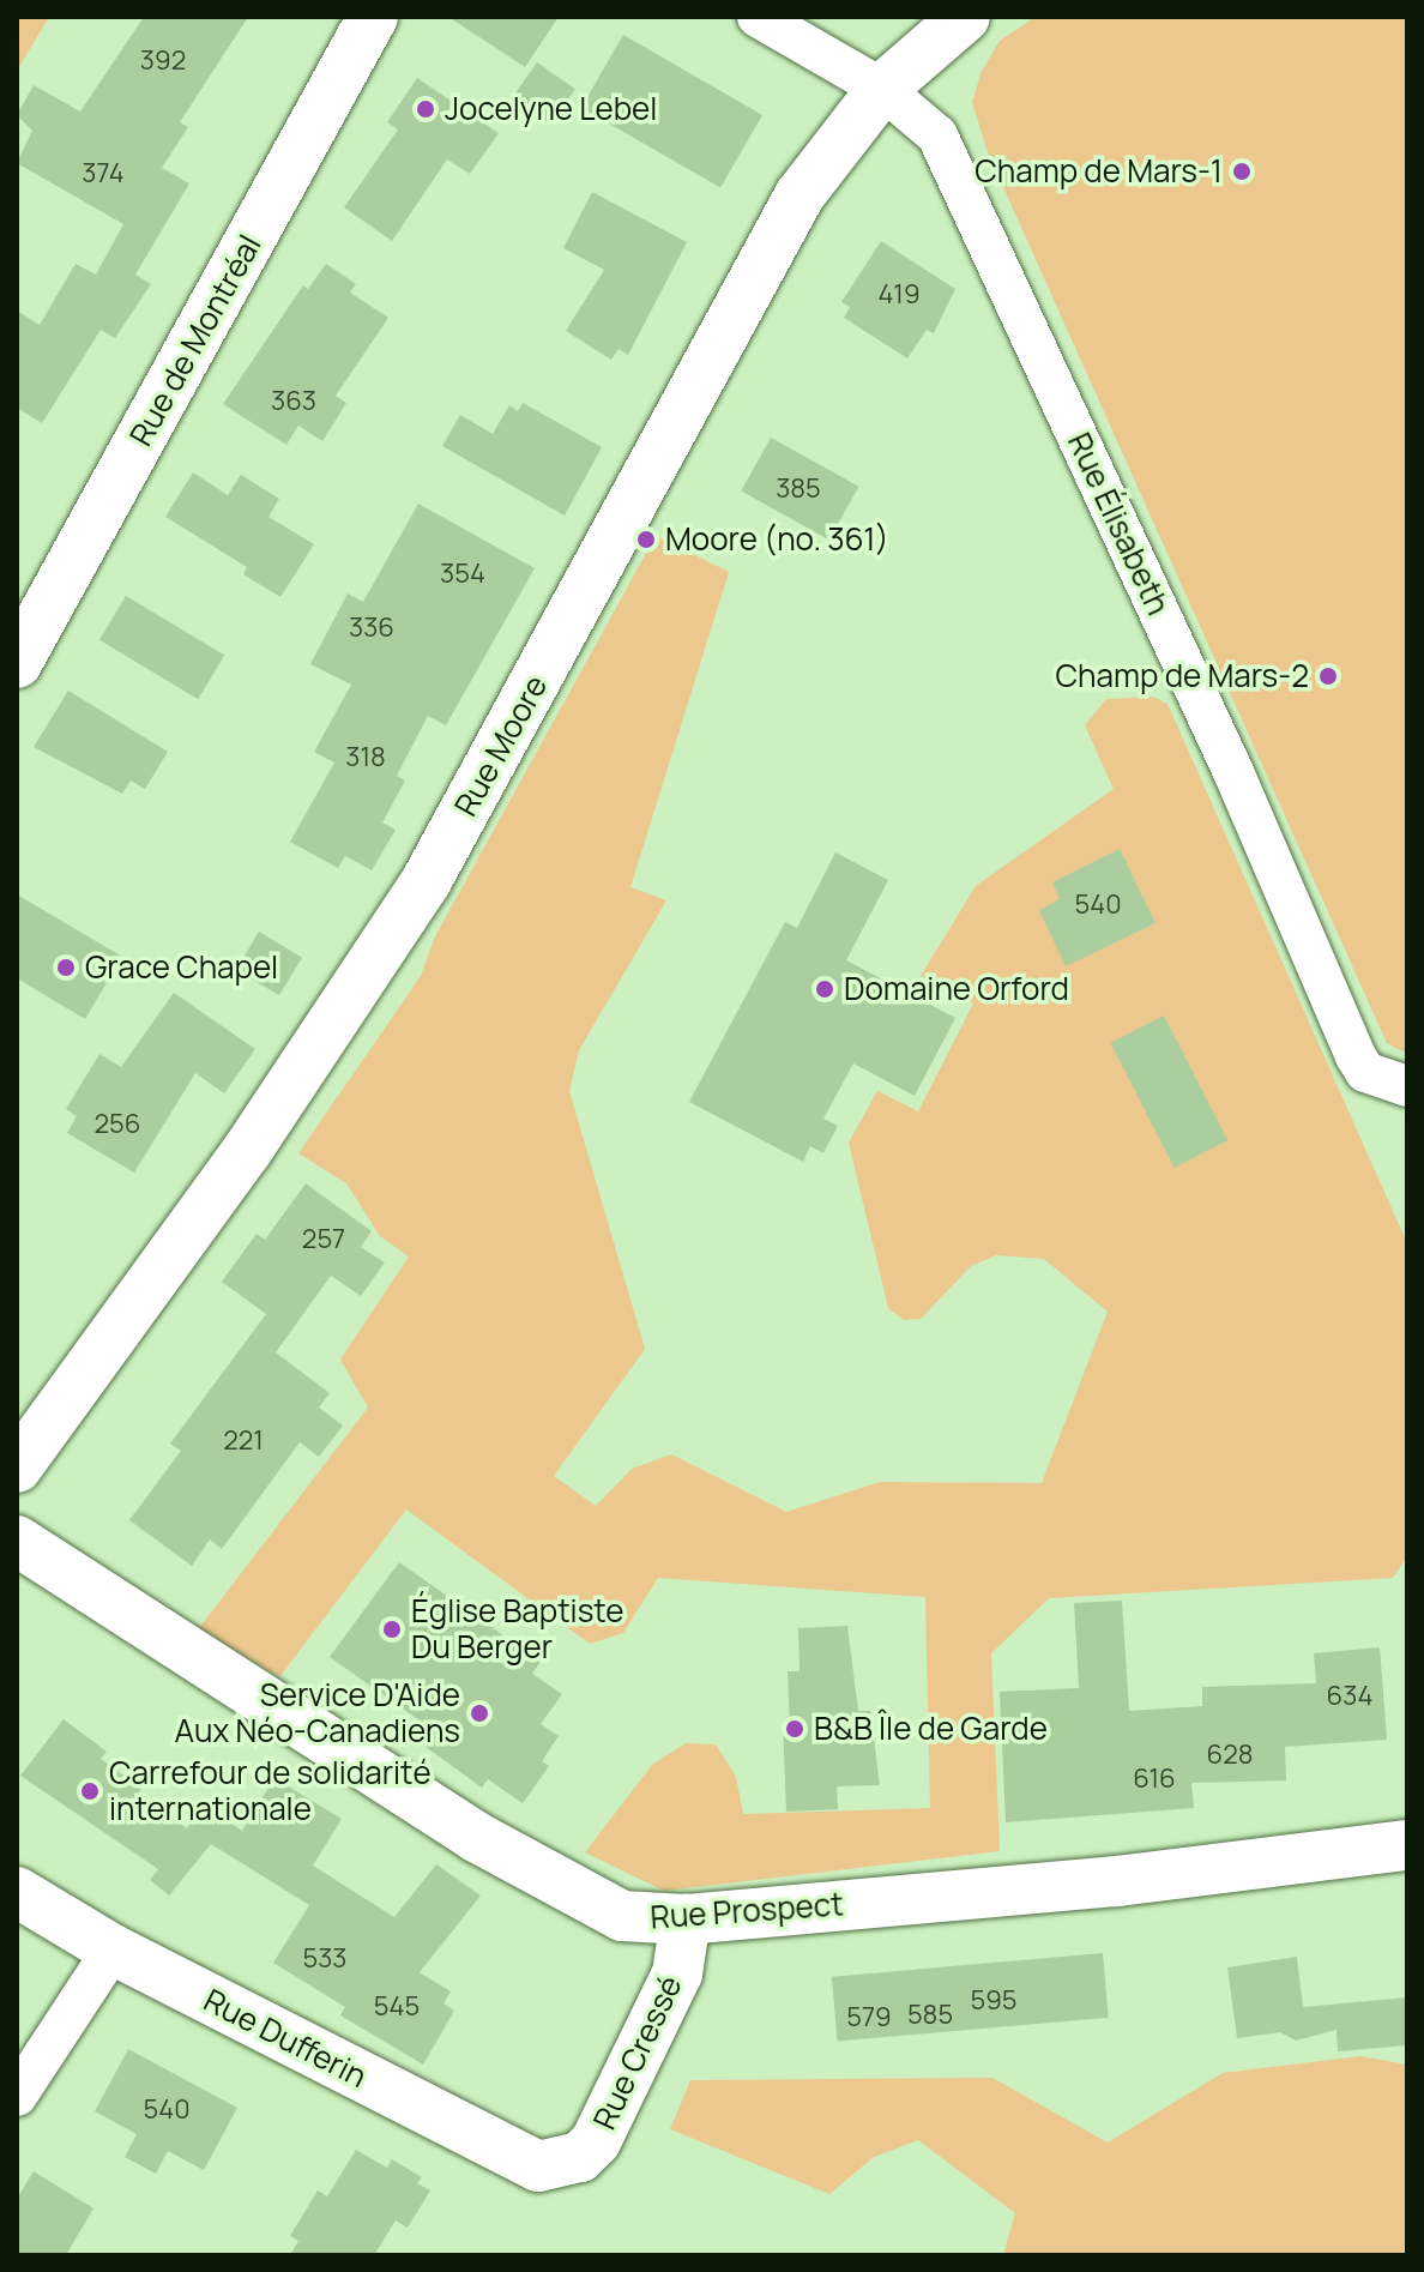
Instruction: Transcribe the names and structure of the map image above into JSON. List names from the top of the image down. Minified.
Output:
{"streets":{"street":["Rue de Montréal","Rue Élisabeth","Rue Moore","Rue Prospect","Rue Dufferin","Rue Cressé"]},"crossings":[["Rue Élisabeth","Rue Moore"],["Rue Prospect","Rue Cressé"],["Rue Dufferin","Rue Cressé"]],"places":["Jocelyne Lebel","Champ de Mars-1","Moore (no. 361)","Champ de Mars-2","Grace Chapel","Domaine Orford","Église Baptiste Du Berger","Service D'Aide Aux Néo-Canadiens","B&B Île de Garde","Carrefour de solidarité internationale"],"house_numbers":["392","374","419","363","385","354","336","318","540","256","257","221","634","628","616","533","595","545","585","579","540"]}
